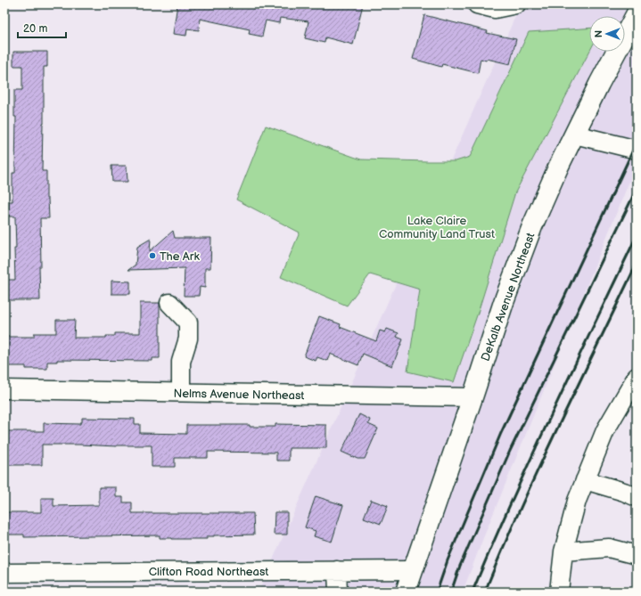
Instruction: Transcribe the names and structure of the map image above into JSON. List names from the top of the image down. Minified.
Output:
{"streets":{"main road":["DeKalb Avenue Northeast"],"street":["Nelms Avenue Northeast","Clifton Road Northeast"]},"crossings":[["DeKalb Avenue Northeast","Nelms Avenue Northeast"],["DeKalb Avenue Northeast","Clifton Road Northeast"]],"parks":["Lake Claire Community Land Trust"],"places":["The Ark"],"scale_bar":"20 m","north":"left"}
